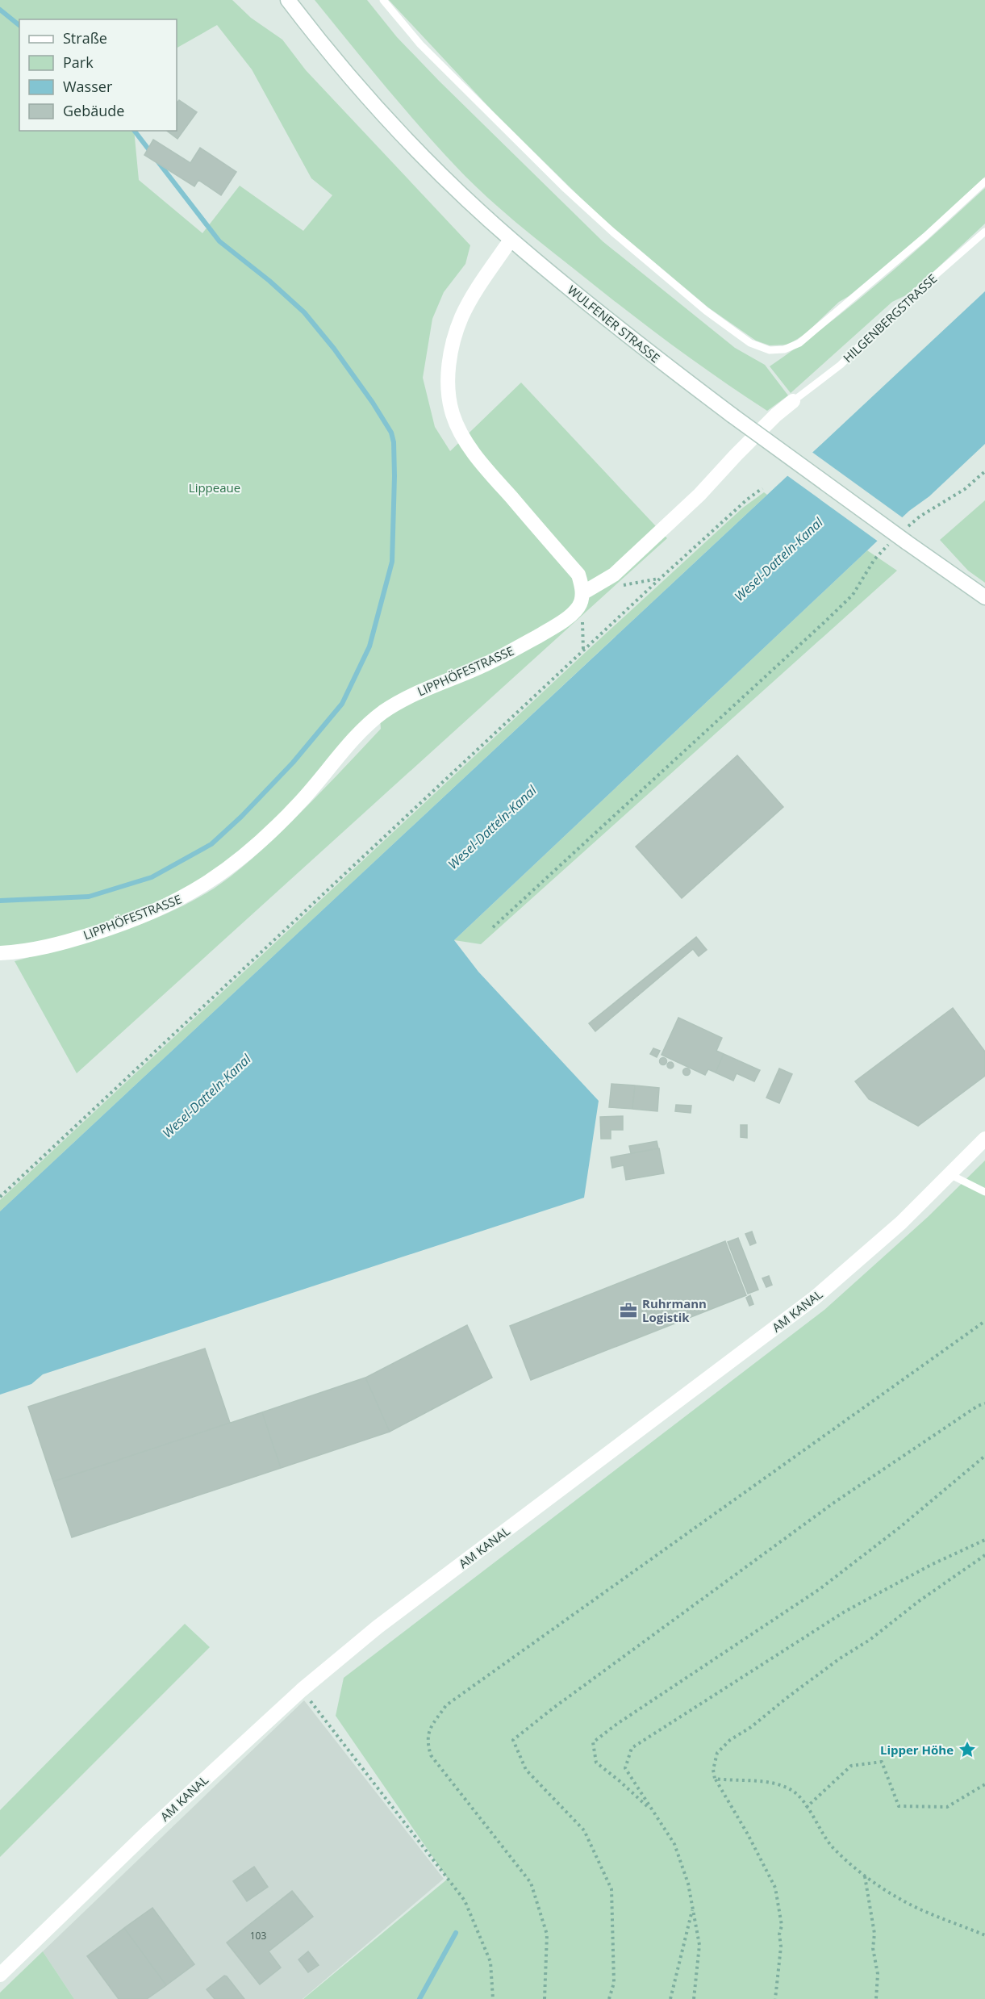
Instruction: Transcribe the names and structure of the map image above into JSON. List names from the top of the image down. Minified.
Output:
{"streets":{"street":["WULFENER STRASSE","LIPPHÖFESTRASSE","AM KANAL"],"lane":["HILGENBERGSTRASSE"]},"water":["Wesel-Datteln-Kanal"],"parks":["Lippeaue"],"places":{"office":["Ruhrmann Logistik"],"place":["Lipper Höhe"]},"house_numbers":["103"],"legend":["Straße","Park","Wasser","Gebäude"]}
